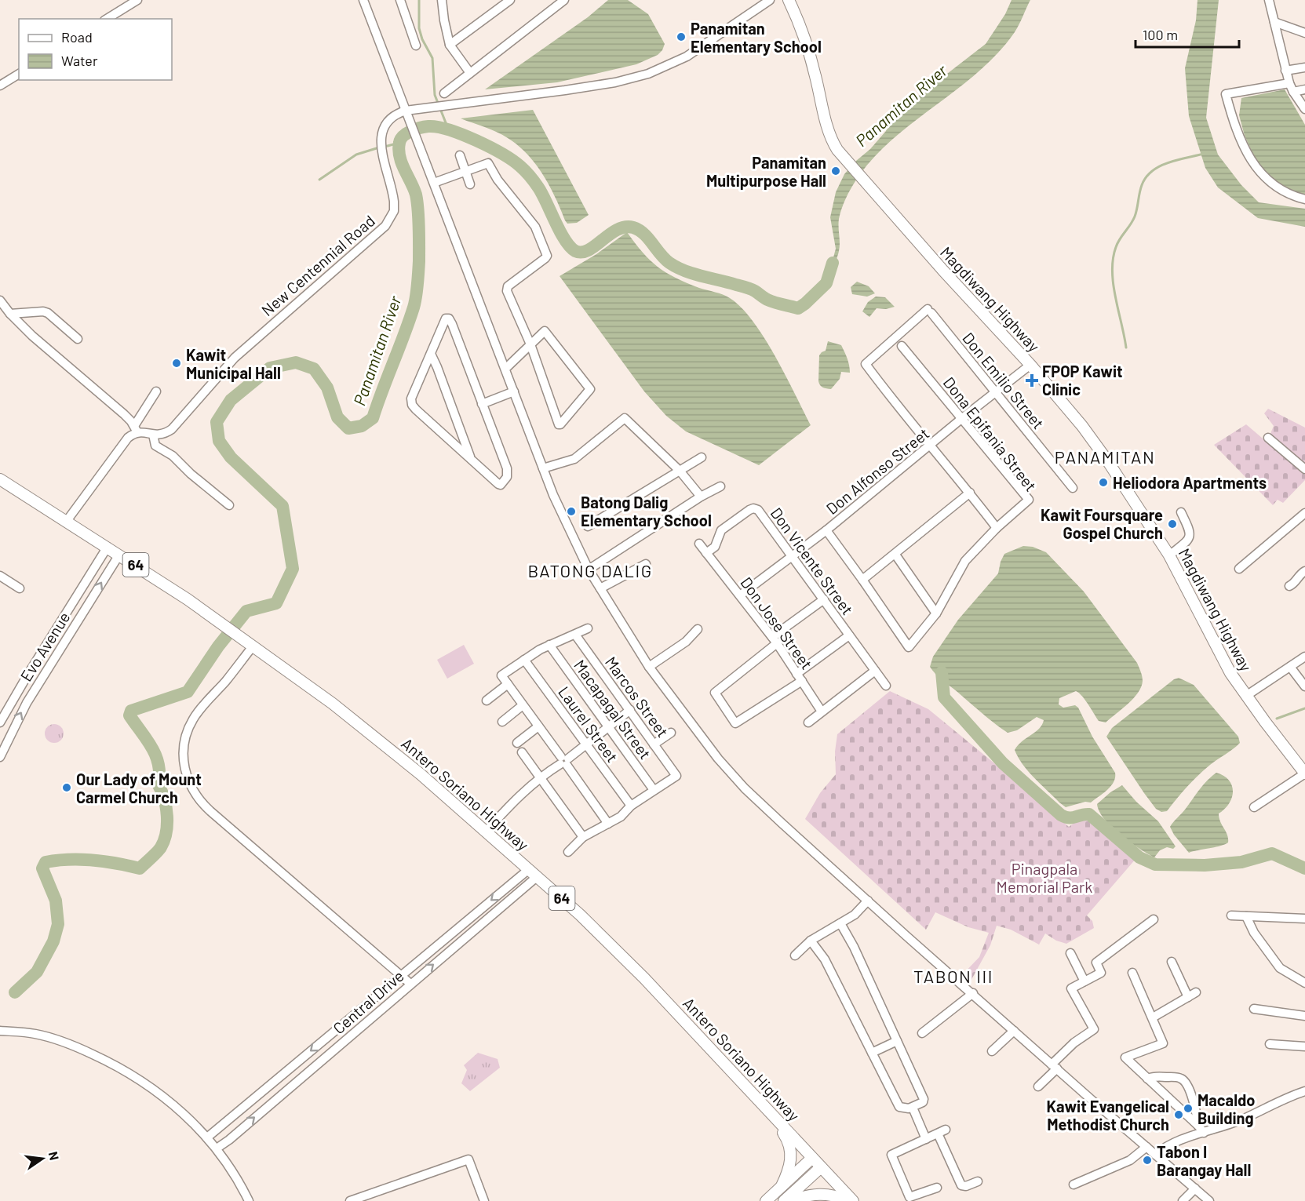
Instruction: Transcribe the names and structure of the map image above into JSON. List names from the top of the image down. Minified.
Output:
{"streets":{"main road":["Magdiwang Highway","64","Antero Soriano Highway"],"street":["New Centennial Road","Don Emilio Street","Dona Epifania Street","Don Alfonso Street","Don Vicente Street","Don Jose Street","Evo Avenue","Marcos Street","Macapagal Street","Laurel Street","Central Drive"]},"crossings":[["Magdiwang Highway","Don Alfonso Street"],["Don Emilio Street","Dona Epifania Street"],["Don Emilio Street","Don Alfonso Street"],["Dona Epifania Street","Don Alfonso Street"],["Don Alfonso Street","Don Vicente Street"],["Don Alfonso Street","Don Jose Street"],["Don Vicente Street","Don Jose Street"],["Evo Avenue","Antero Soriano Highway"],["Marcos Street","Macapagal Street"],["Antero Soriano Highway","Central Drive"]],"districts":["PANAMITAN","BATONG DALIG","TABON III"],"water":["Panamitan River"],"parks":["Pinagpala Memorial Park"],"places":{"other":["Panamitan Elementary School","Panamitan Multipurpose Hall","Kawit Municipal Hall","Heliodora Apartments","Batong Dalig Elementary School","Kawit Foursquare Gospel Church","Our Lady of Mount Carmel Church","Macaldo Building","Kawit Evangelical Methodist Church","Tabon I Barangay Hall"],"health":["FPOP Kawit Clinic"]},"legend":["Road","Water"],"scale_bar":"100 m","north":"right"}
